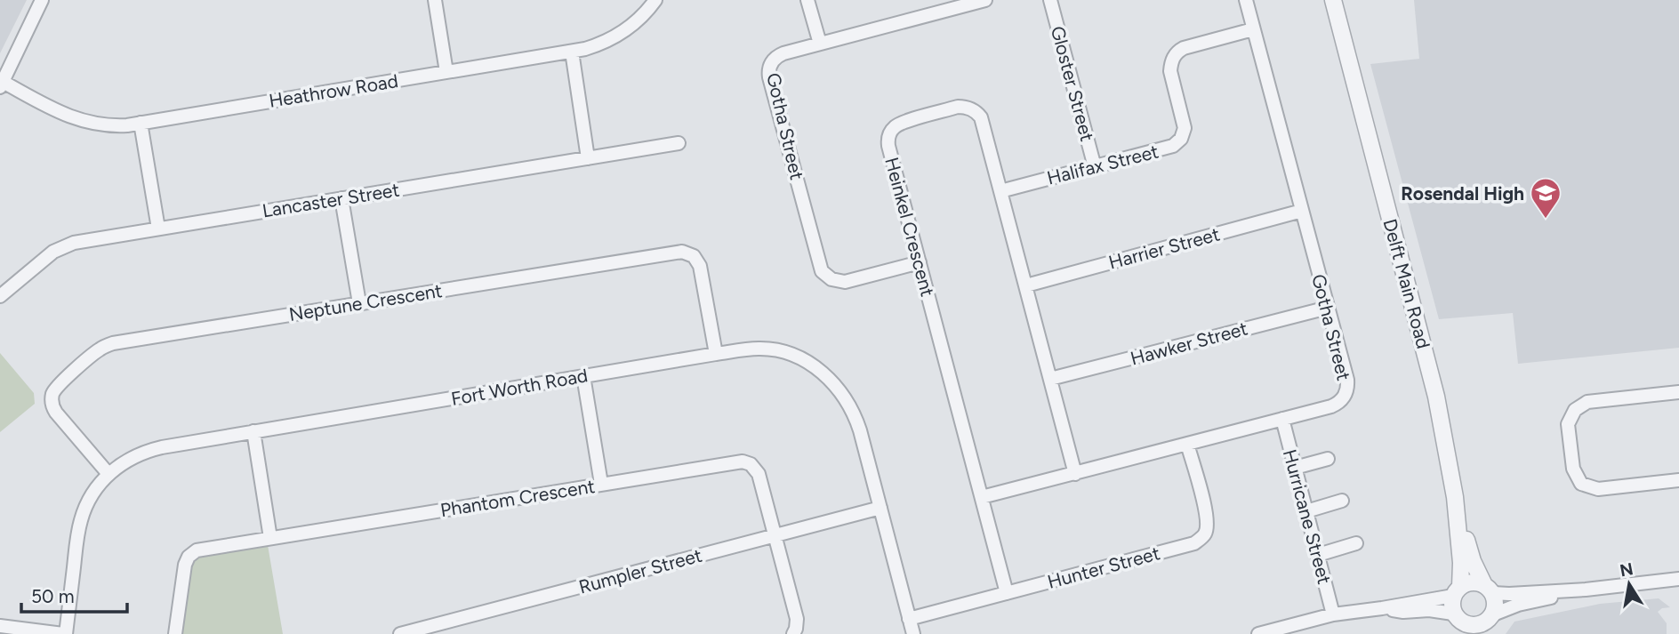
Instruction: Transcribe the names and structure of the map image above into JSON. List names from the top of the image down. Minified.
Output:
{"streets":{"street":["Gloster Street","Heathrow Road","Gotha Street","Halifax Street","Lancaster Street","Heinkel Crescent","Harrier Street","Delft Main Road","Neptune Crescent","Hawker Street","Fort Worth Road","Phantom Crescent","Hurricane Street","Hunter Street","Rumpler Street"]},"crossings":[["Gloster Street","Halifax Street"],["Gotha Street","Halifax Street"],["Gotha Street","Heinkel Crescent"],["Gotha Street","Harrier Street"],["Gotha Street","Hawker Street"],["Gotha Street","Hurricane Street"],["Gotha Street","Hunter Street"],["Halifax Street","Heinkel Crescent"],["Heinkel Crescent","Harrier Street"],["Heinkel Crescent","Hawker Street"],["Heinkel Crescent","Hunter Street"],["Neptune Crescent","Fort Worth Road"],["Fort Worth Road","Hunter Street"],["Fort Worth Road","Rumpler Street"],["Phantom Crescent","Rumpler Street"]],"places":{"school or university":["Rosendal High"]},"scale_bar":"50 m","north":"top"}
